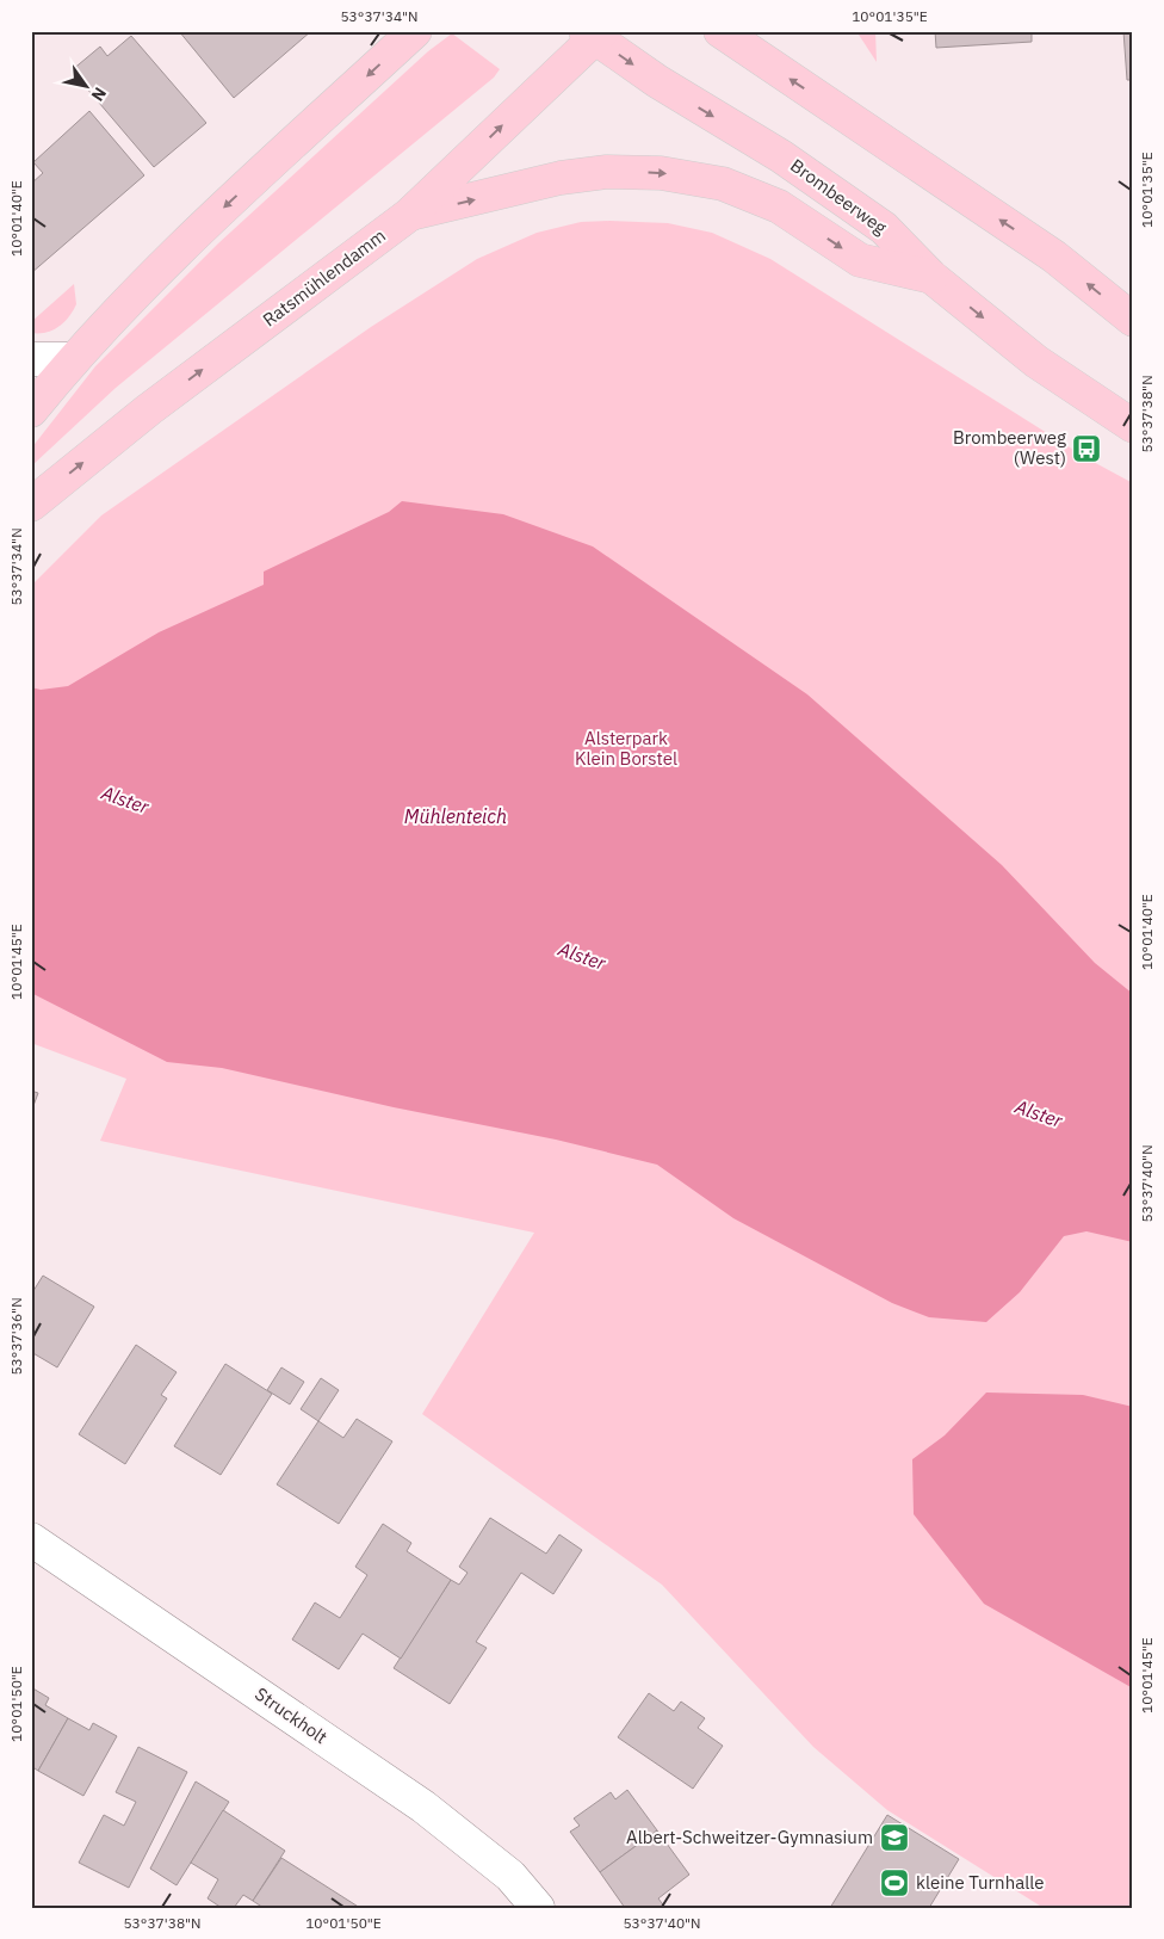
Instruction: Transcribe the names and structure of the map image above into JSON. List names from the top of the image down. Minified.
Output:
{"streets":{"main road":["Brombeerweg","Ratsmühlendamm"],"street":["Struckholt"]},"crossings":[["Brombeerweg","Ratsmühlendamm"]],"water":["Alster","Mühlenteich"],"parks":["Alsterpark Klein Borstel"],"places":{"bus stop":["Brombeerweg (West)"],"school or university":["Albert-Schweitzer-Gymnasium"],"sports":["kleine Turnhalle"]},"north":"bottom right","coordinates":["53°37'34\"N","10°01'35\"E","10°01'40\"E","53°37'38\"N","10°01'45\"E","53°37'40\"N","53°37'36\"N","10°01'50\"E"]}
